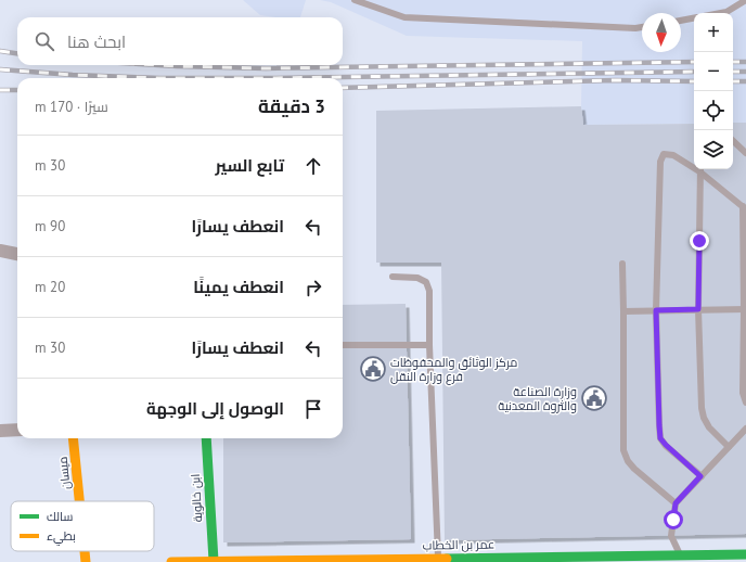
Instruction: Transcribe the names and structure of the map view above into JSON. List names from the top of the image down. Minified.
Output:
{"streets":{"street":["ميسان","ابن خالوية","عمر بن الخطاب"]},"crossings":[["ابن خالوية","عمر بن الخطاب"]],"places":{"public building":["مركز الوثائق والمحفوظات فرع وزارة النقل","وزارة الصناعة والثروة المعدنية"]},"legend":["سالك","بطيء"],"north":"bottom","page":{"map_buttons":["+","−"],"search":"ابحث هنا","heading":["3 دقيقة","سيرًا · 170 m"],"list":[["تابع السير","30 m"],["انعطف يسارًا","90 m"],["انعطف يمينًا","20 m"],["انعطف يسارًا","30 m"],"الوصول إلى الوجهة"]}}
